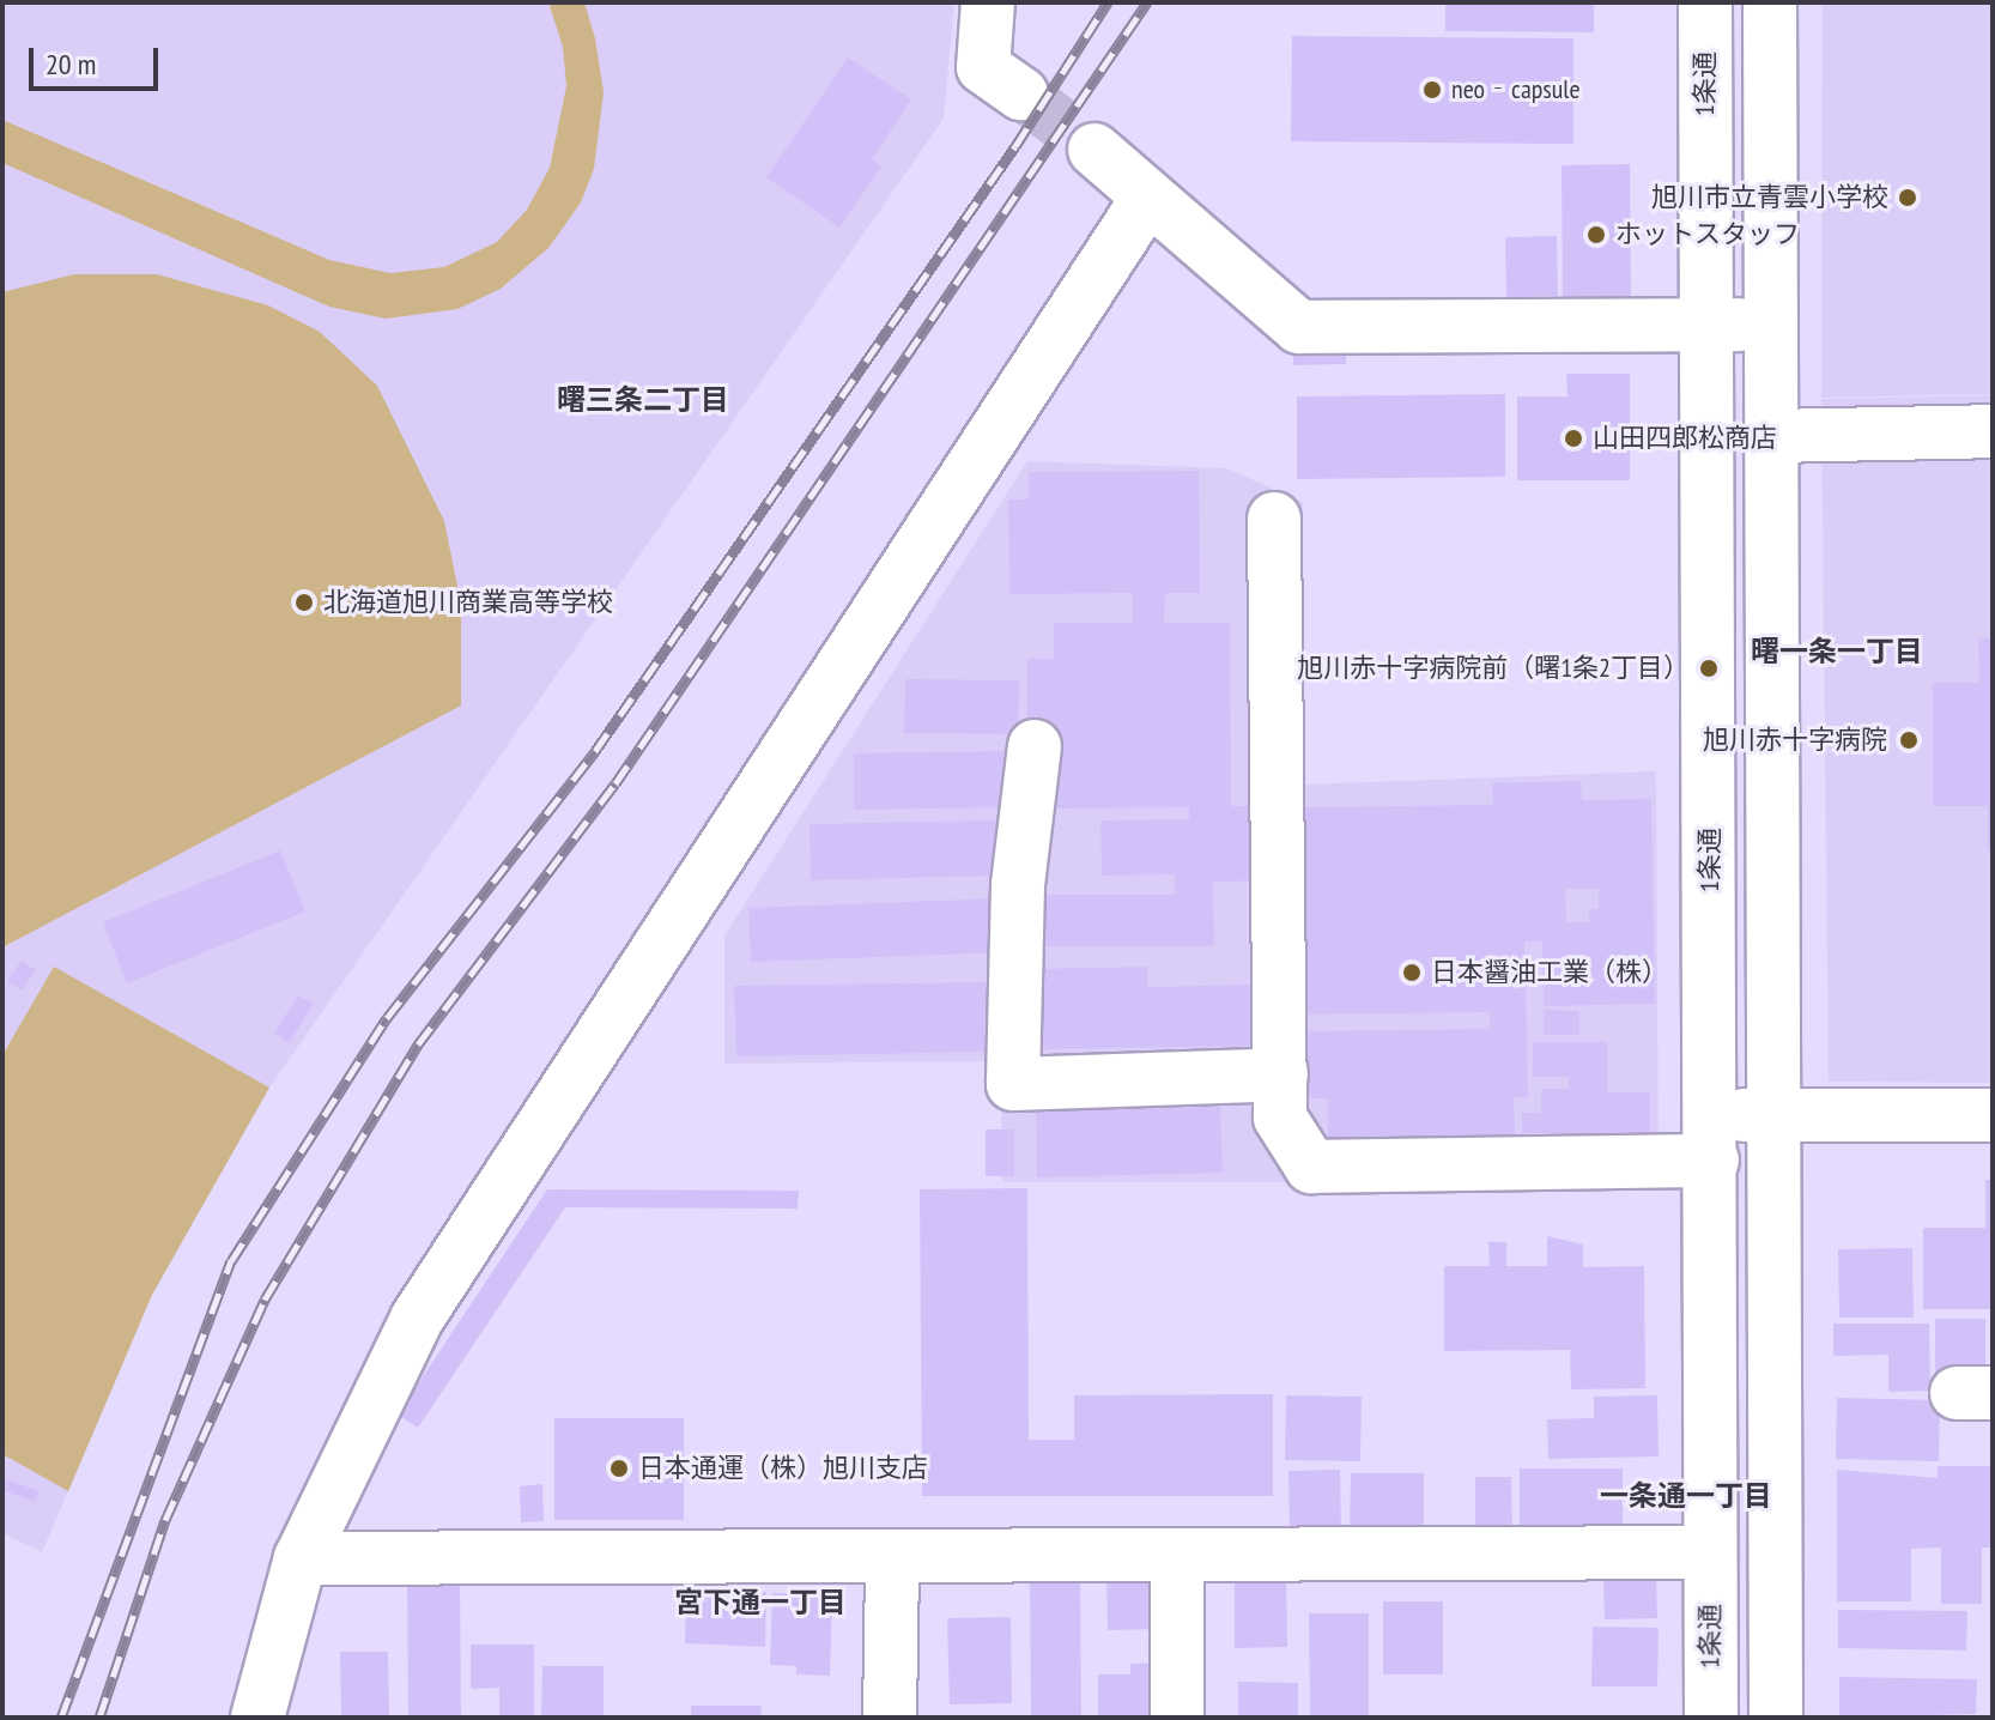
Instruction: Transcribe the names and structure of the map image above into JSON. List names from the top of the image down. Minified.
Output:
{"streets":{"street":["1条通"]},"districts":["曙三条二丁目","曙一条一丁目","一条通一丁目","宮下通一丁目"],"places":["neo‐capsule","旭川市立青雲小学校","ホットスタッフ","山田四郎松商店","北海道旭川商業高等学校","旭川赤十字病院前（曙1条2丁目）","旭川赤十字病院","日本醤油工業（株）","日本通運（株）旭川支店"],"scale_bar":"20 m"}
